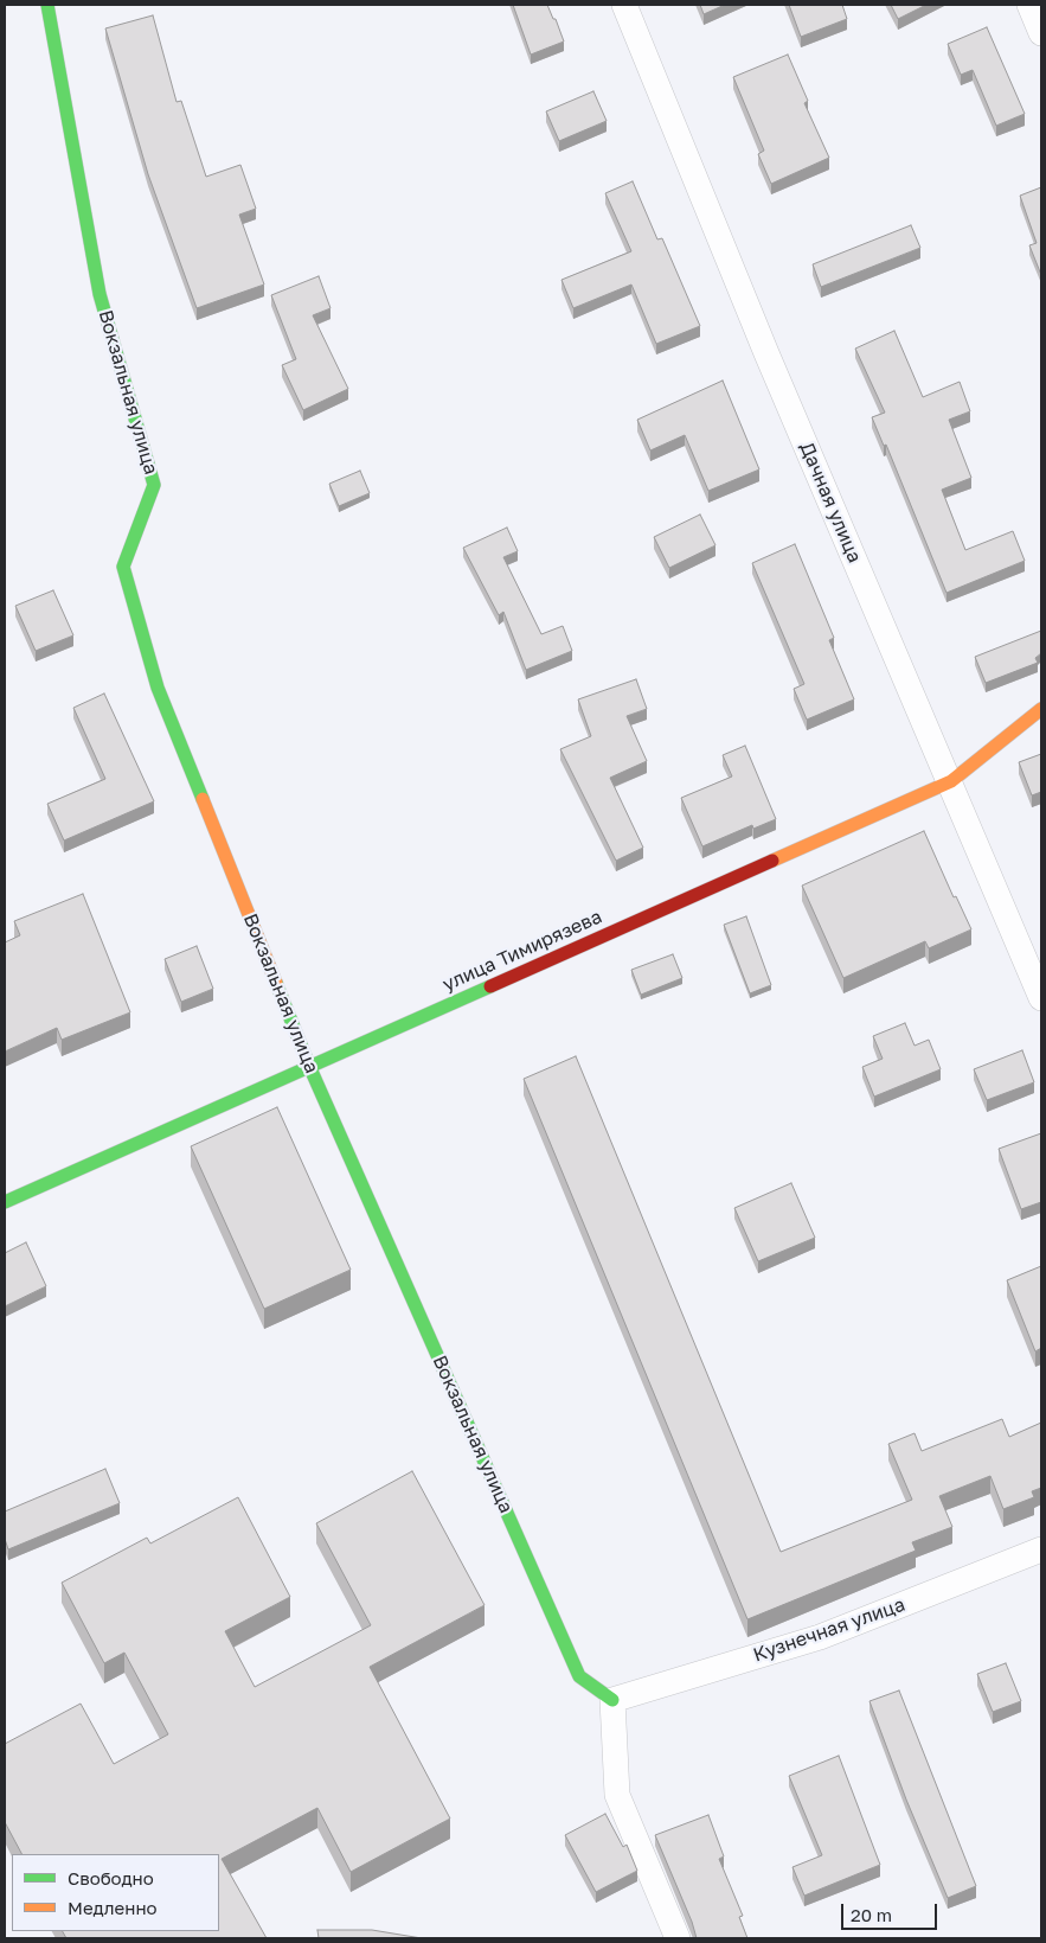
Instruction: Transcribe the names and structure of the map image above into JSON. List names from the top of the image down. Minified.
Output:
{"streets":{"street":["Вокзальная улица","Дачная улица","улица Тимирязева","Кузнечная улица"]},"crossings":[["Вокзальная улица","улица Тимирязева"],["Вокзальная улица","Кузнечная улица"],["Дачная улица","улица Тимирязева"]],"legend":["Свободно","Медленно"],"scale_bar":"20 m"}
